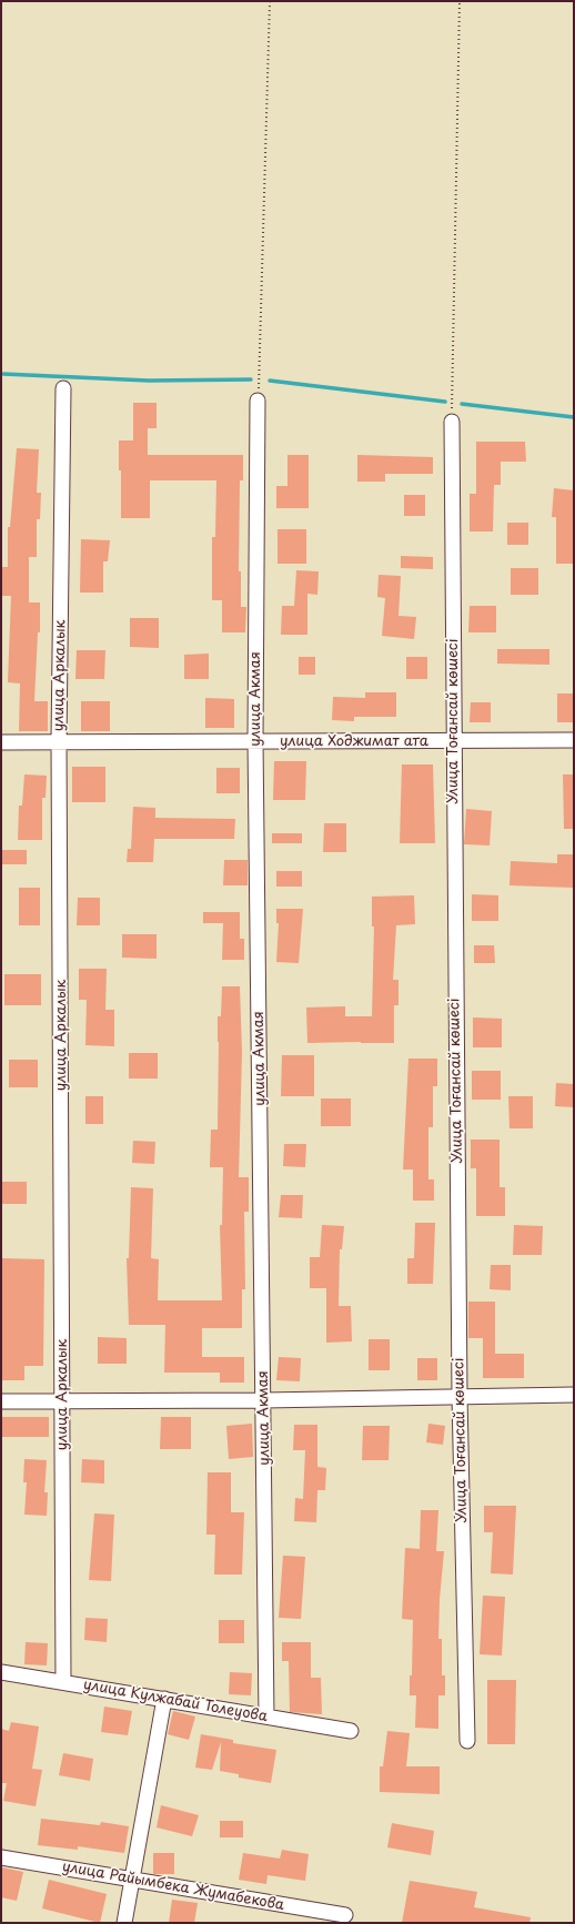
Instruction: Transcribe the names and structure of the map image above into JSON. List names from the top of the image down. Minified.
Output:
{"streets":{"street":["улица Аркалык","улица Акмая","Улица Тоғансай көшесі","улица Ходжимат ата","улица Кулжабай Толеуова","улица Райымбека Жумабекова"]},"crossings":[["улица Аркалык","улица Ходжимат ата"],["улица Аркалык","улица Кулжабай Толеуова"],["улица Акмая","улица Ходжимат ата"],["улица Акмая","улица Кулжабай Толеуова"],["Улица Тоғансай көшесі","улица Ходжимат ата"]]}
